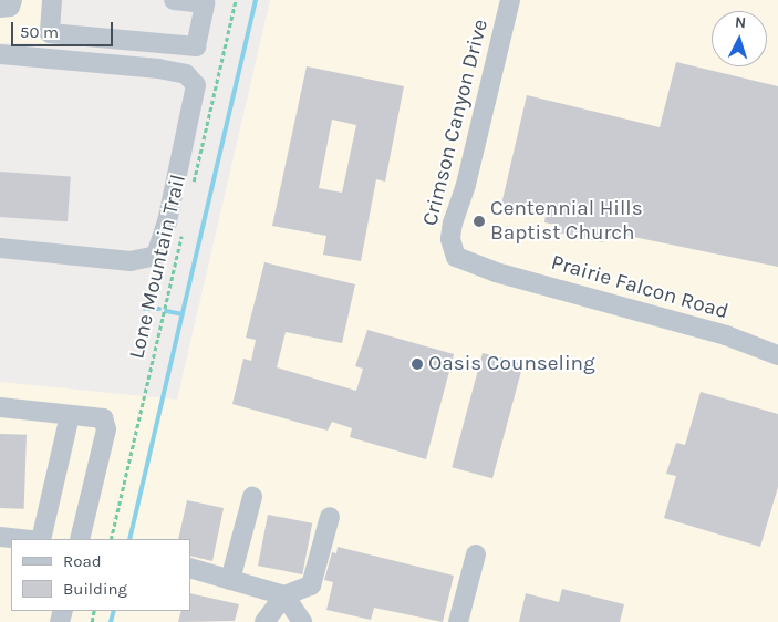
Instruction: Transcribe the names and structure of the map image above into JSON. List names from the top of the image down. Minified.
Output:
{"streets":{"street":["Crimson Canyon Drive","Prairie Falcon Road"],"path":["Lone Mountain Trail"]},"crossings":[["Crimson Canyon Drive","Prairie Falcon Road"]],"places":["Centennial Hills Baptist Church","Oasis Counseling"],"legend":["Road","Building"],"scale_bar":"50 m","north":"top"}
